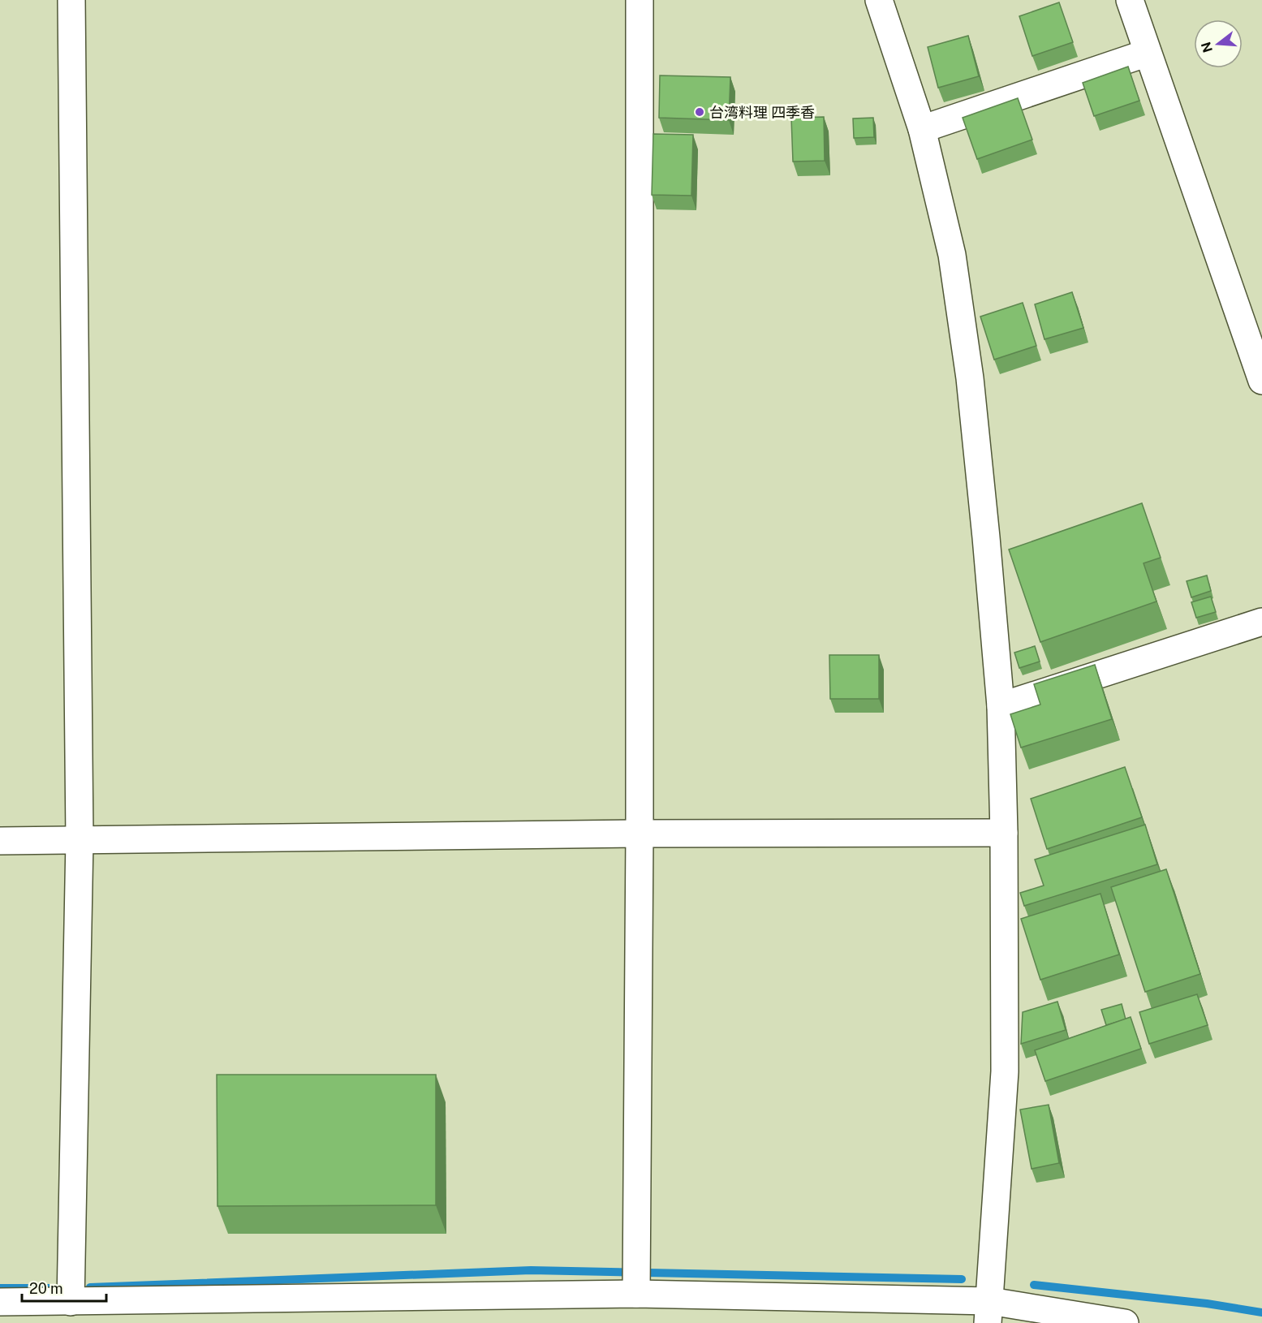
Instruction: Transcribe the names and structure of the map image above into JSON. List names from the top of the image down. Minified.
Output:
{"places":["台湾料理 四季香"],"scale_bar":"20 m","north":"left"}
